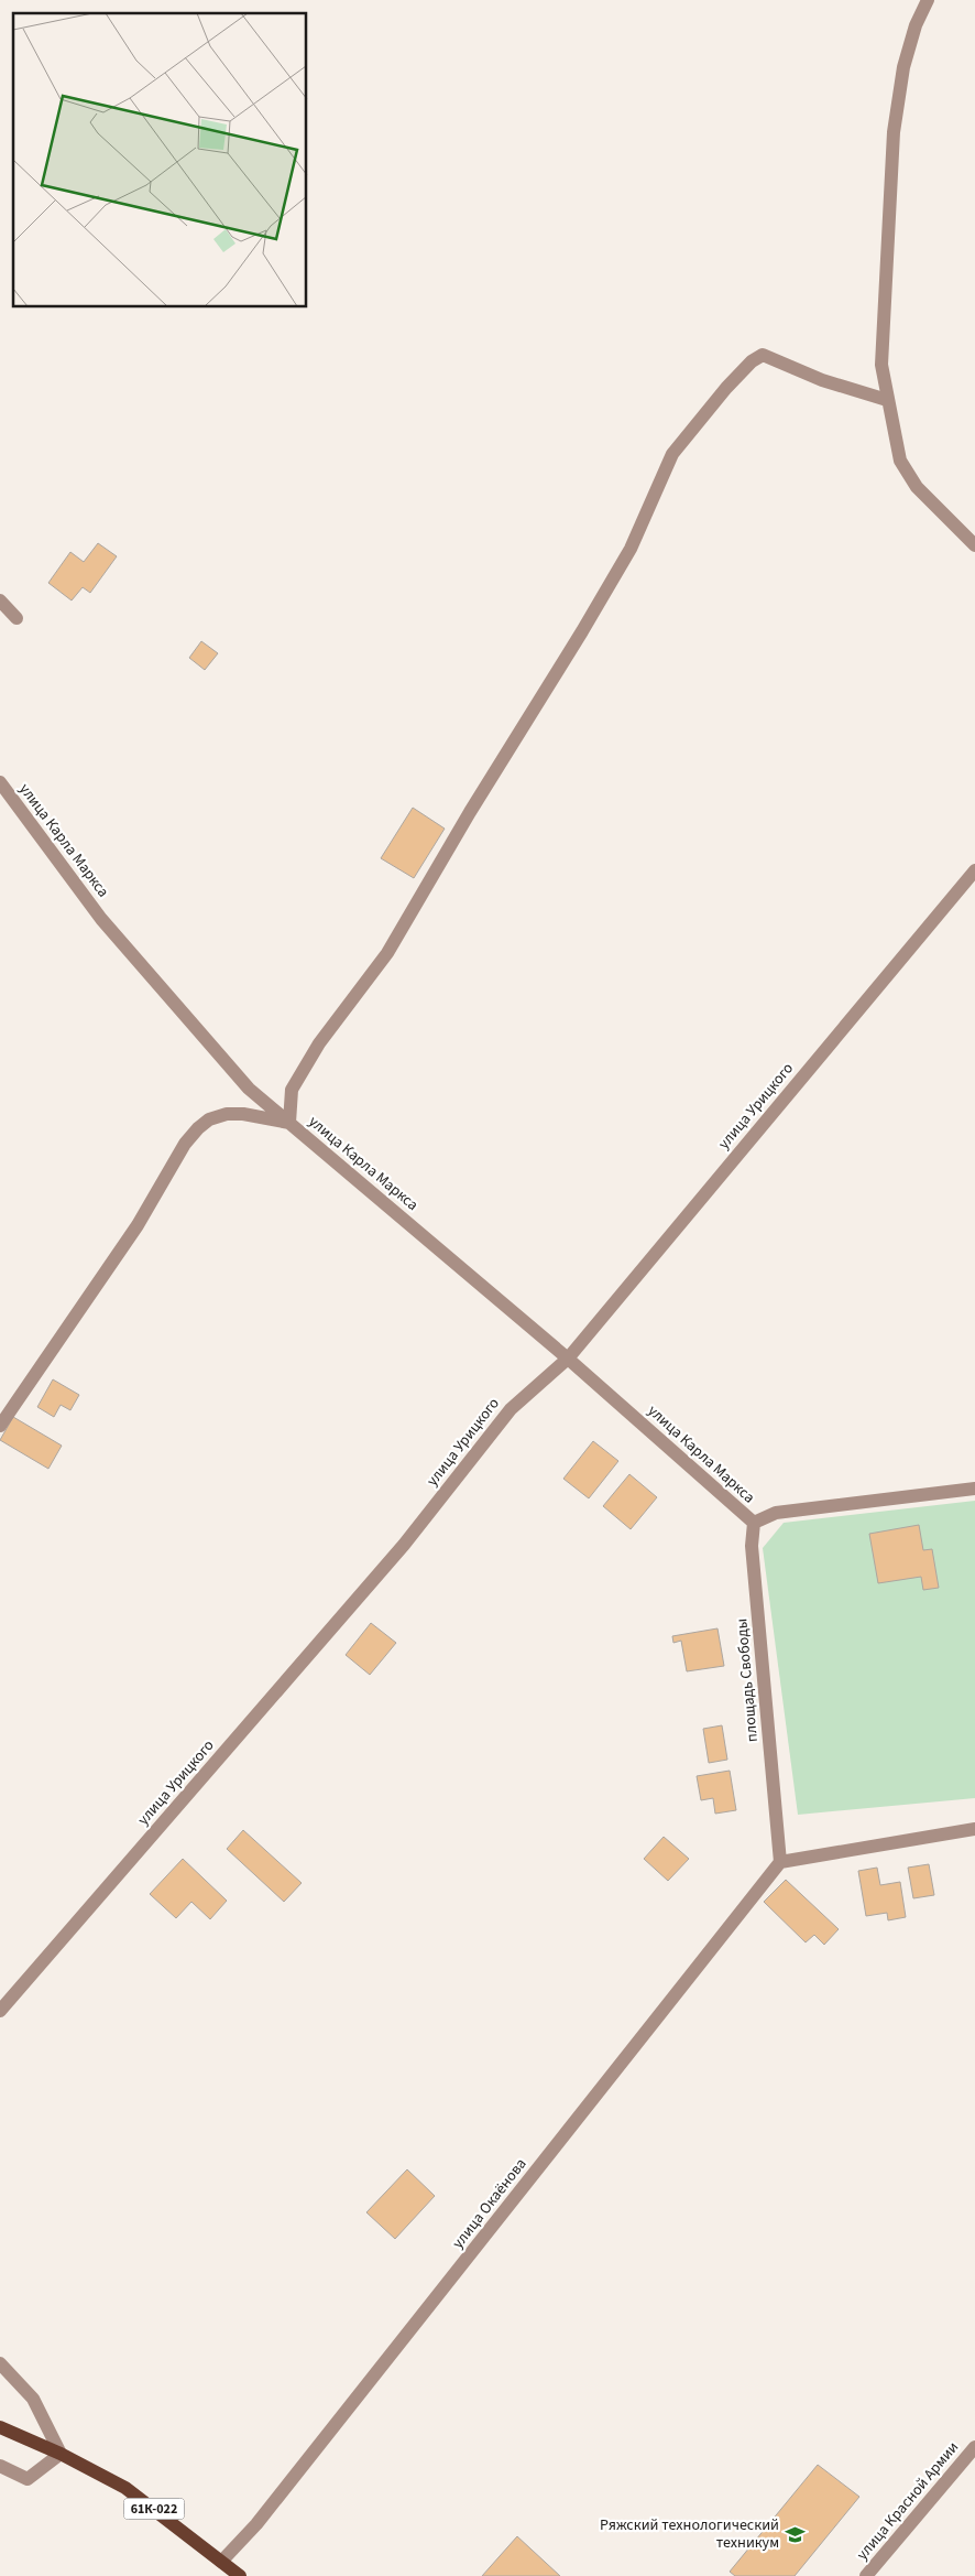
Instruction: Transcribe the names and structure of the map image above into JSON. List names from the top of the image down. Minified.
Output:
{"streets":{"main road":["61К-022"],"street":["улица Карла Маркса","улица Урицкого","площадь Свободы","улица Окаёнова","улица Красной Армии"]},"crossings":[["улица Карла Маркса","улица Урицкого"],["улица Карла Маркса","площадь Свободы"],["площадь Свободы","улица Окаёнова"],["улица Окаёнова","61К-022"]],"places":{"school or university":["Ряжский технологический техникум"]}}
